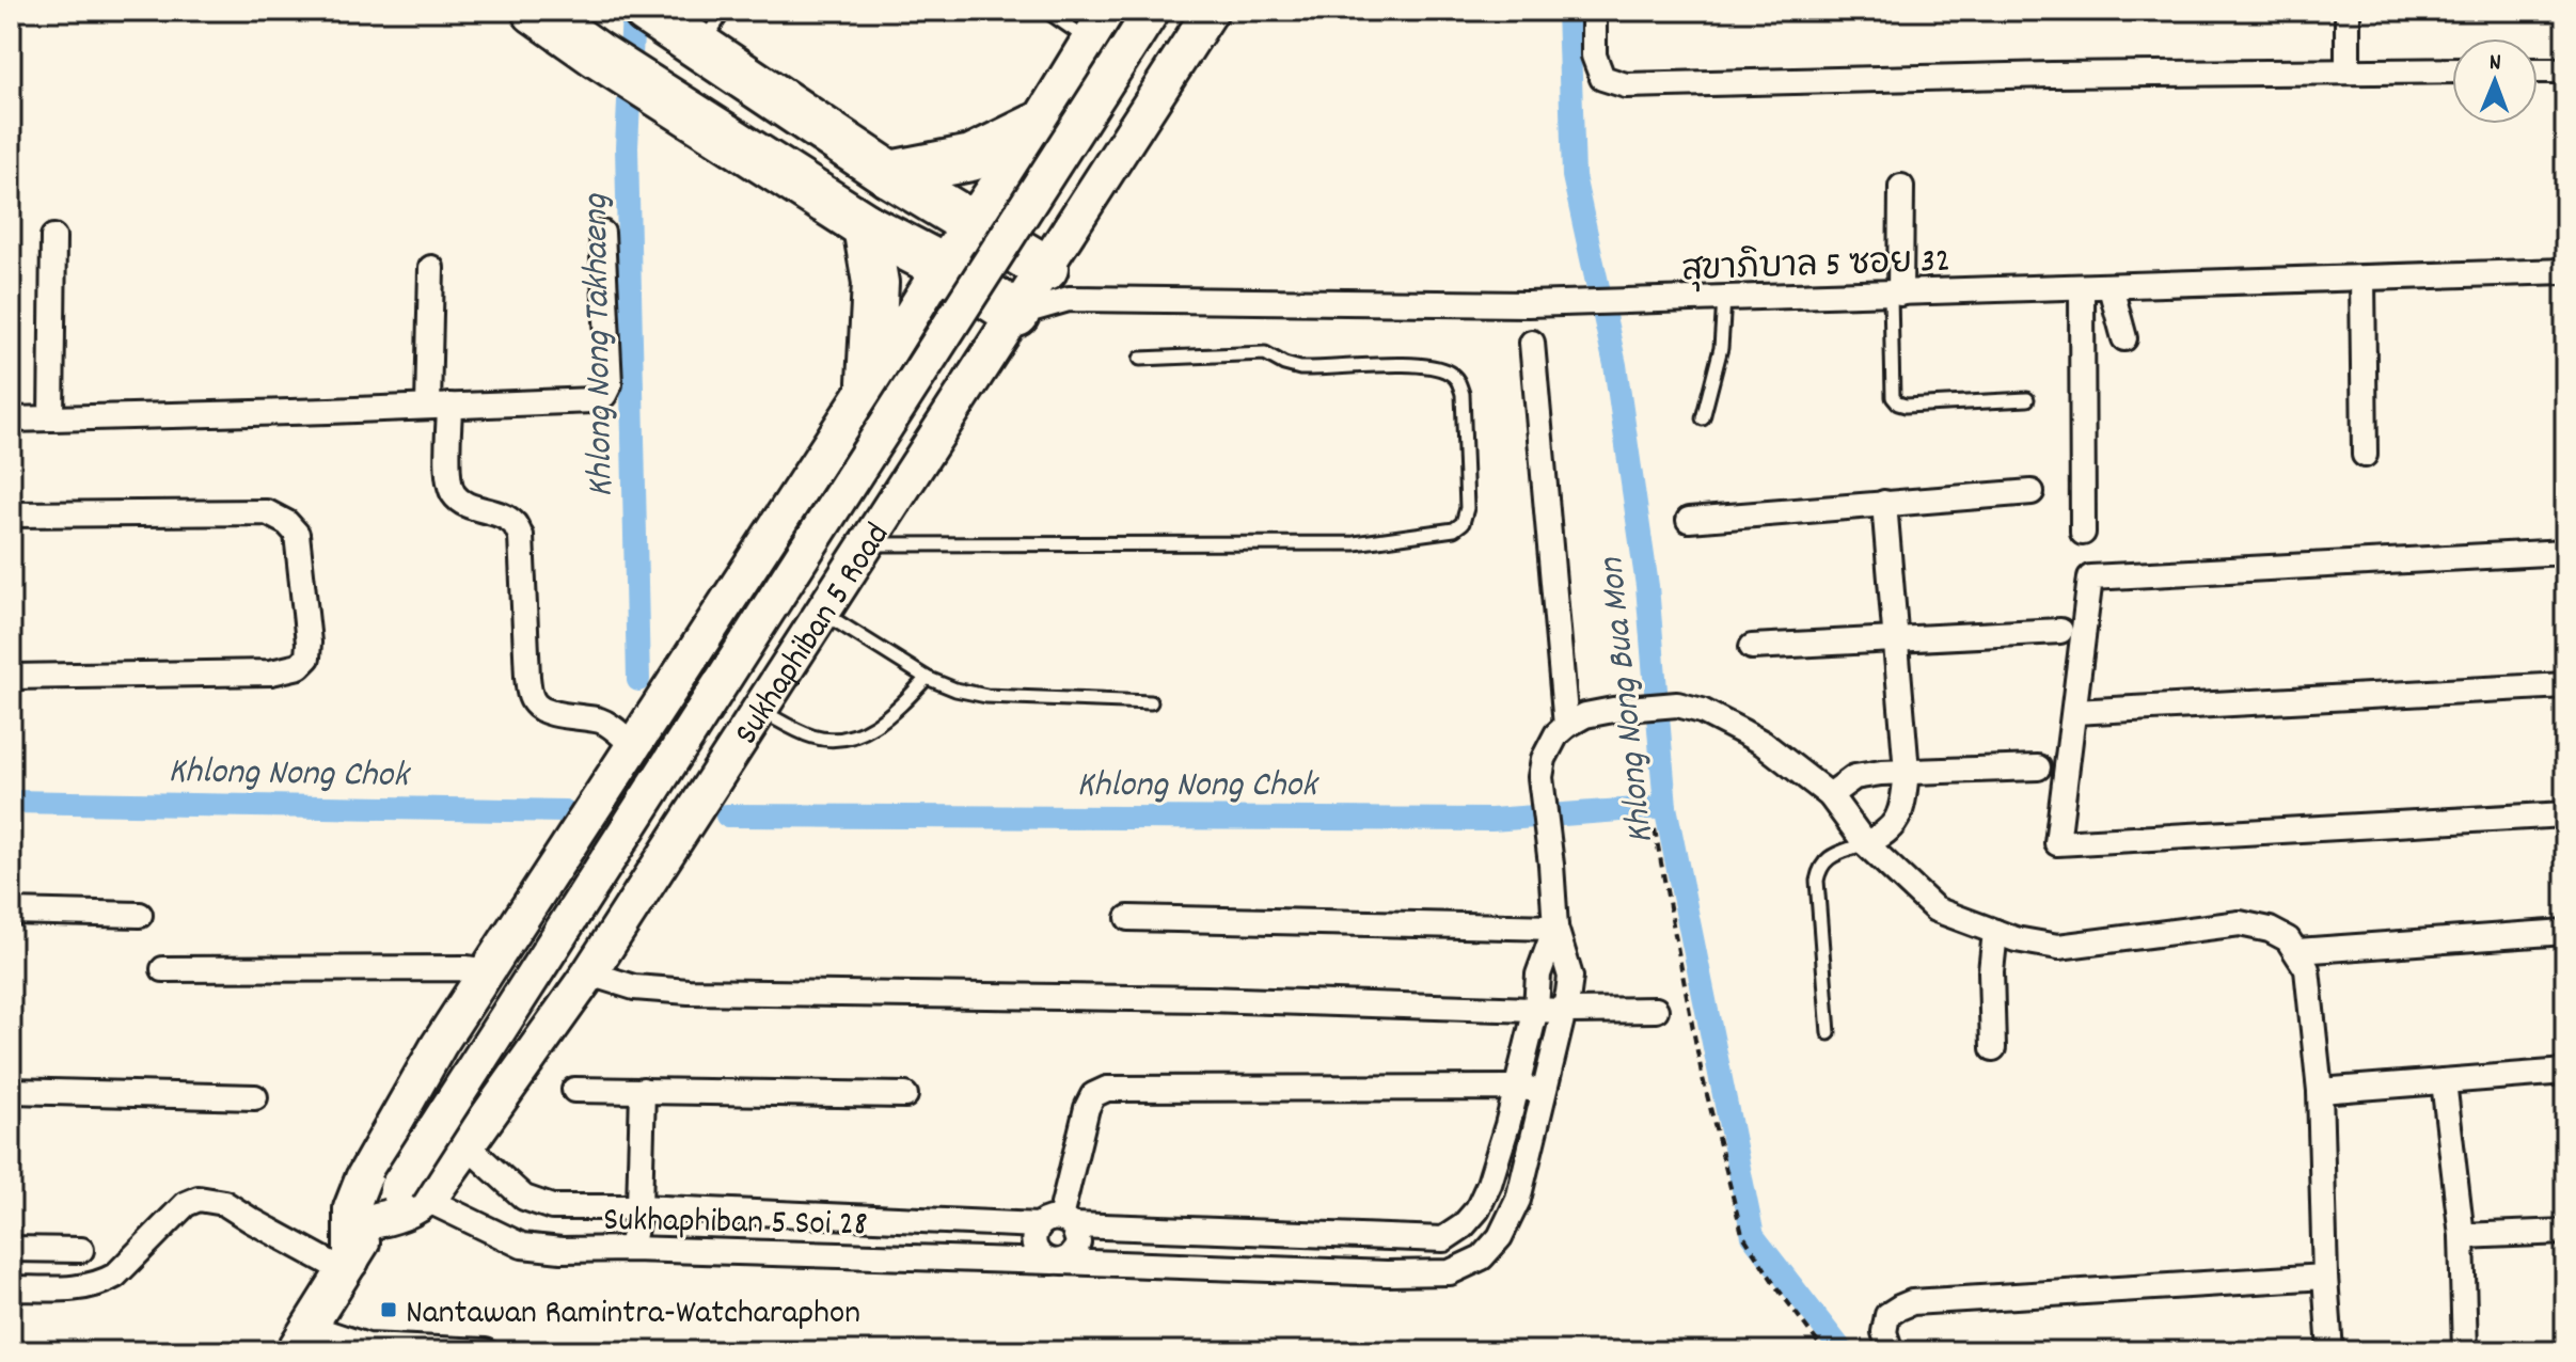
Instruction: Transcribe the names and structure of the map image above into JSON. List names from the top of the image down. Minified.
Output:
{"streets":{"main road":["Sukhaphiban 5 Road"],"street":["สุขาภิบาล 5 ซอย 32","Sukhaphiban 5 Soi 28"]},"crossings":[["สุขาภิบาล 5 ซอย 32","Sukhaphiban 5 Road"],["Sukhaphiban 5 Road","Sukhaphiban 5 Soi 28"]],"water":["Khlong Nong Takhaeng","Khlong Nong Bua Mon","Khlong Nong Chok"],"places":{"transit":["Nantawan Ramintra-Watcharaphon"]},"north":"top"}
